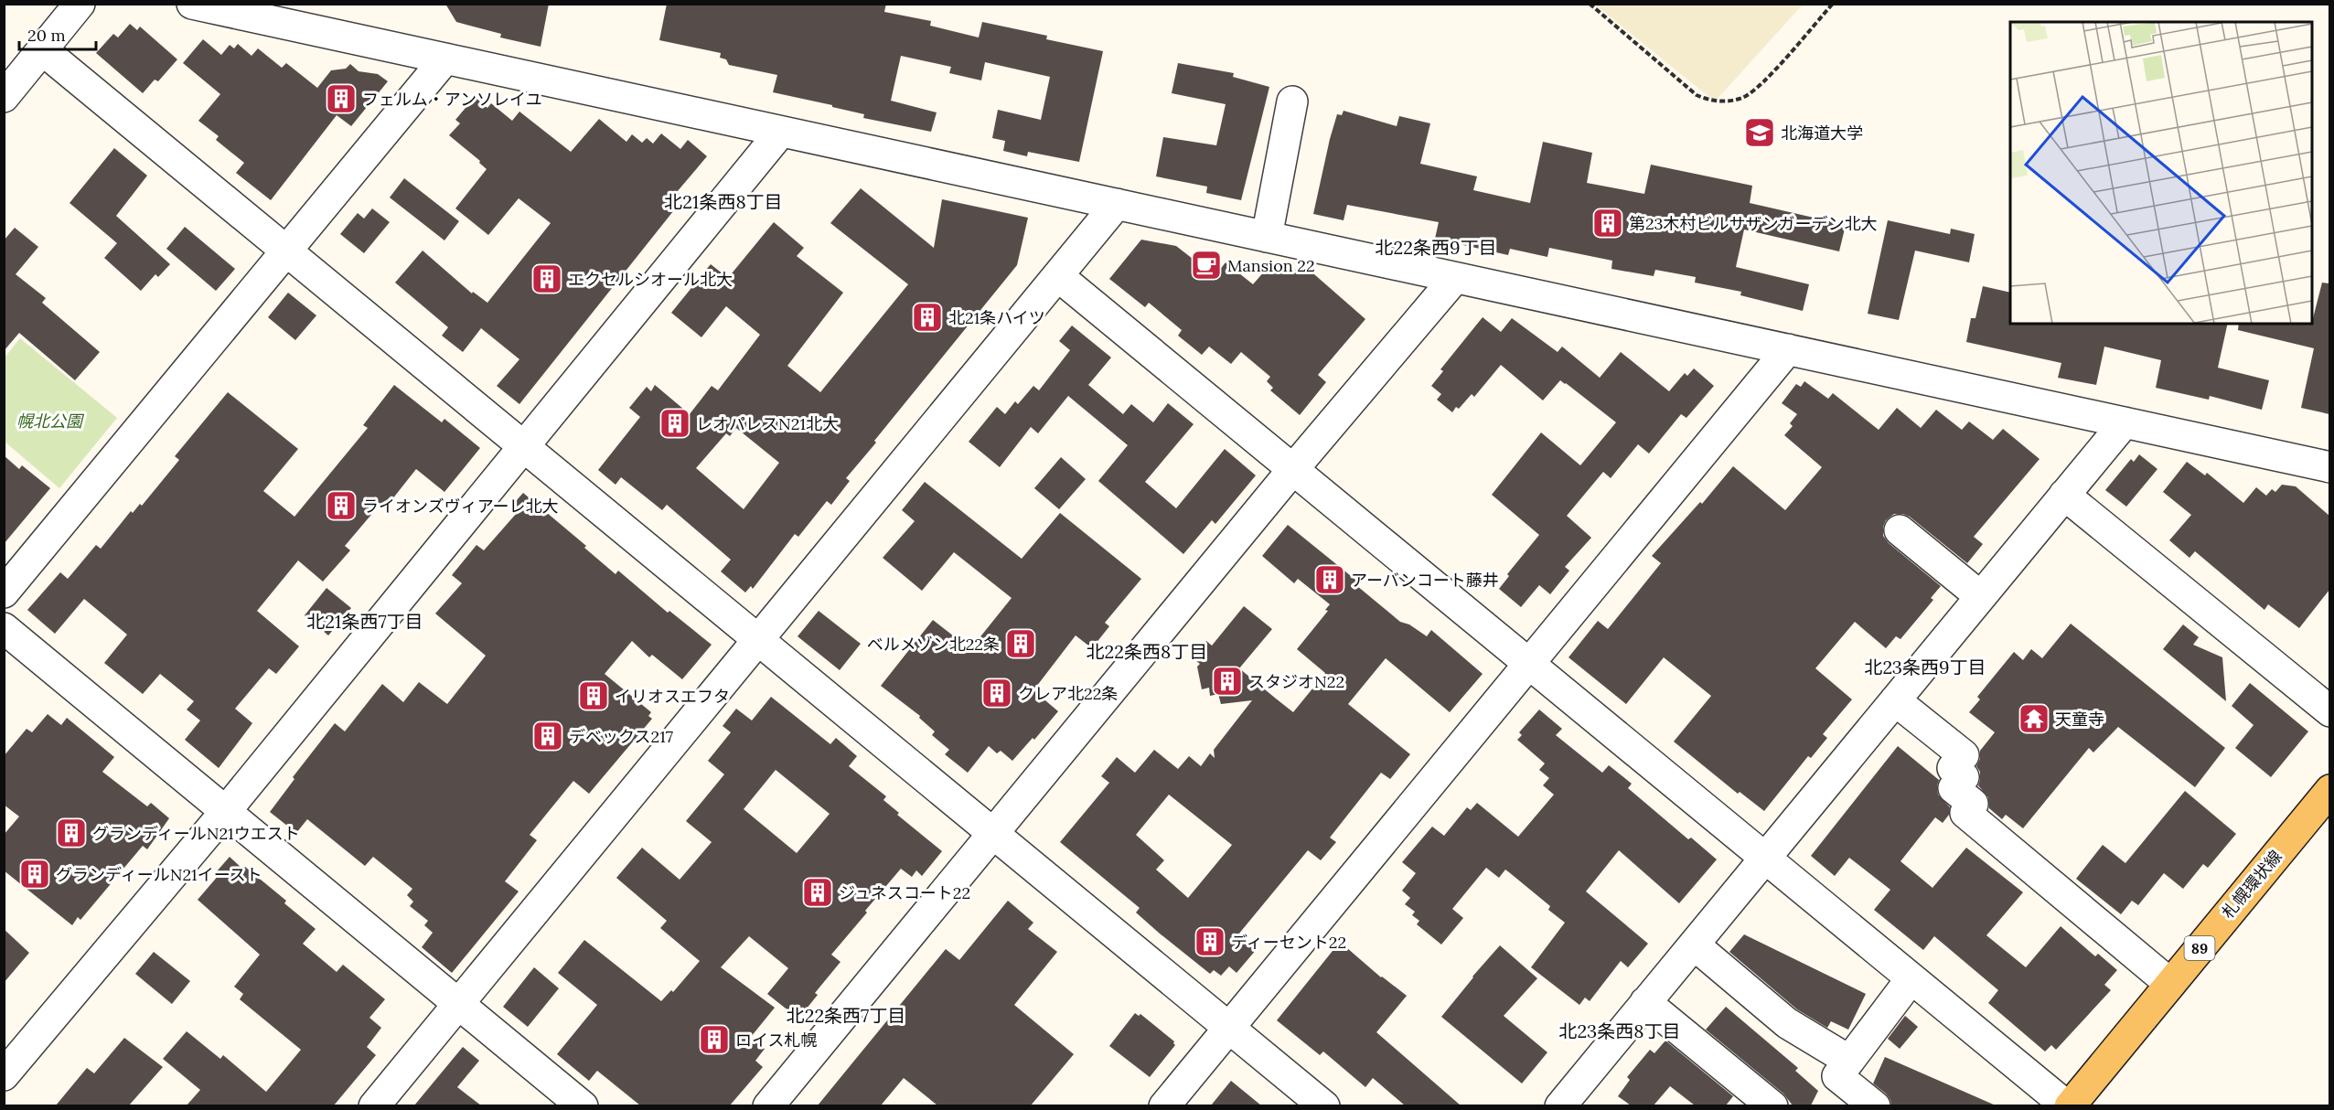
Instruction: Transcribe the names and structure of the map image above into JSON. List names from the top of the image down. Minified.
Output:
{"streets":{"main road":["札幌環状線","89"]},"districts":["北21条西8丁目","北22条西9丁目","北21条西7丁目","北22条西8丁目","北23条西9丁目","北22条西7丁目","北23条西8丁目"],"parks":["幌北公園"],"places":{"building":["フェルム・アンソレイユ","第23木村ビルサザンガーデン北大","エクセルシオール北大","北21条ハイツ","レオパレスN21北大","ライオンズヴィアーレ北大","アーバンコート藤井","ベルメゾン北22条","スタジオN22","クレア北22条","イリオスエフタ","デベックス217","グランディールN21ウエスト","グランディールN21イースト","ジュネスコート22","ディーセント22","ロイス札幌"],"school or university":["北海道大学"],"cafe":["Mansion 22"],"temple":["天童寺"]},"scale_bar":"20 m"}
